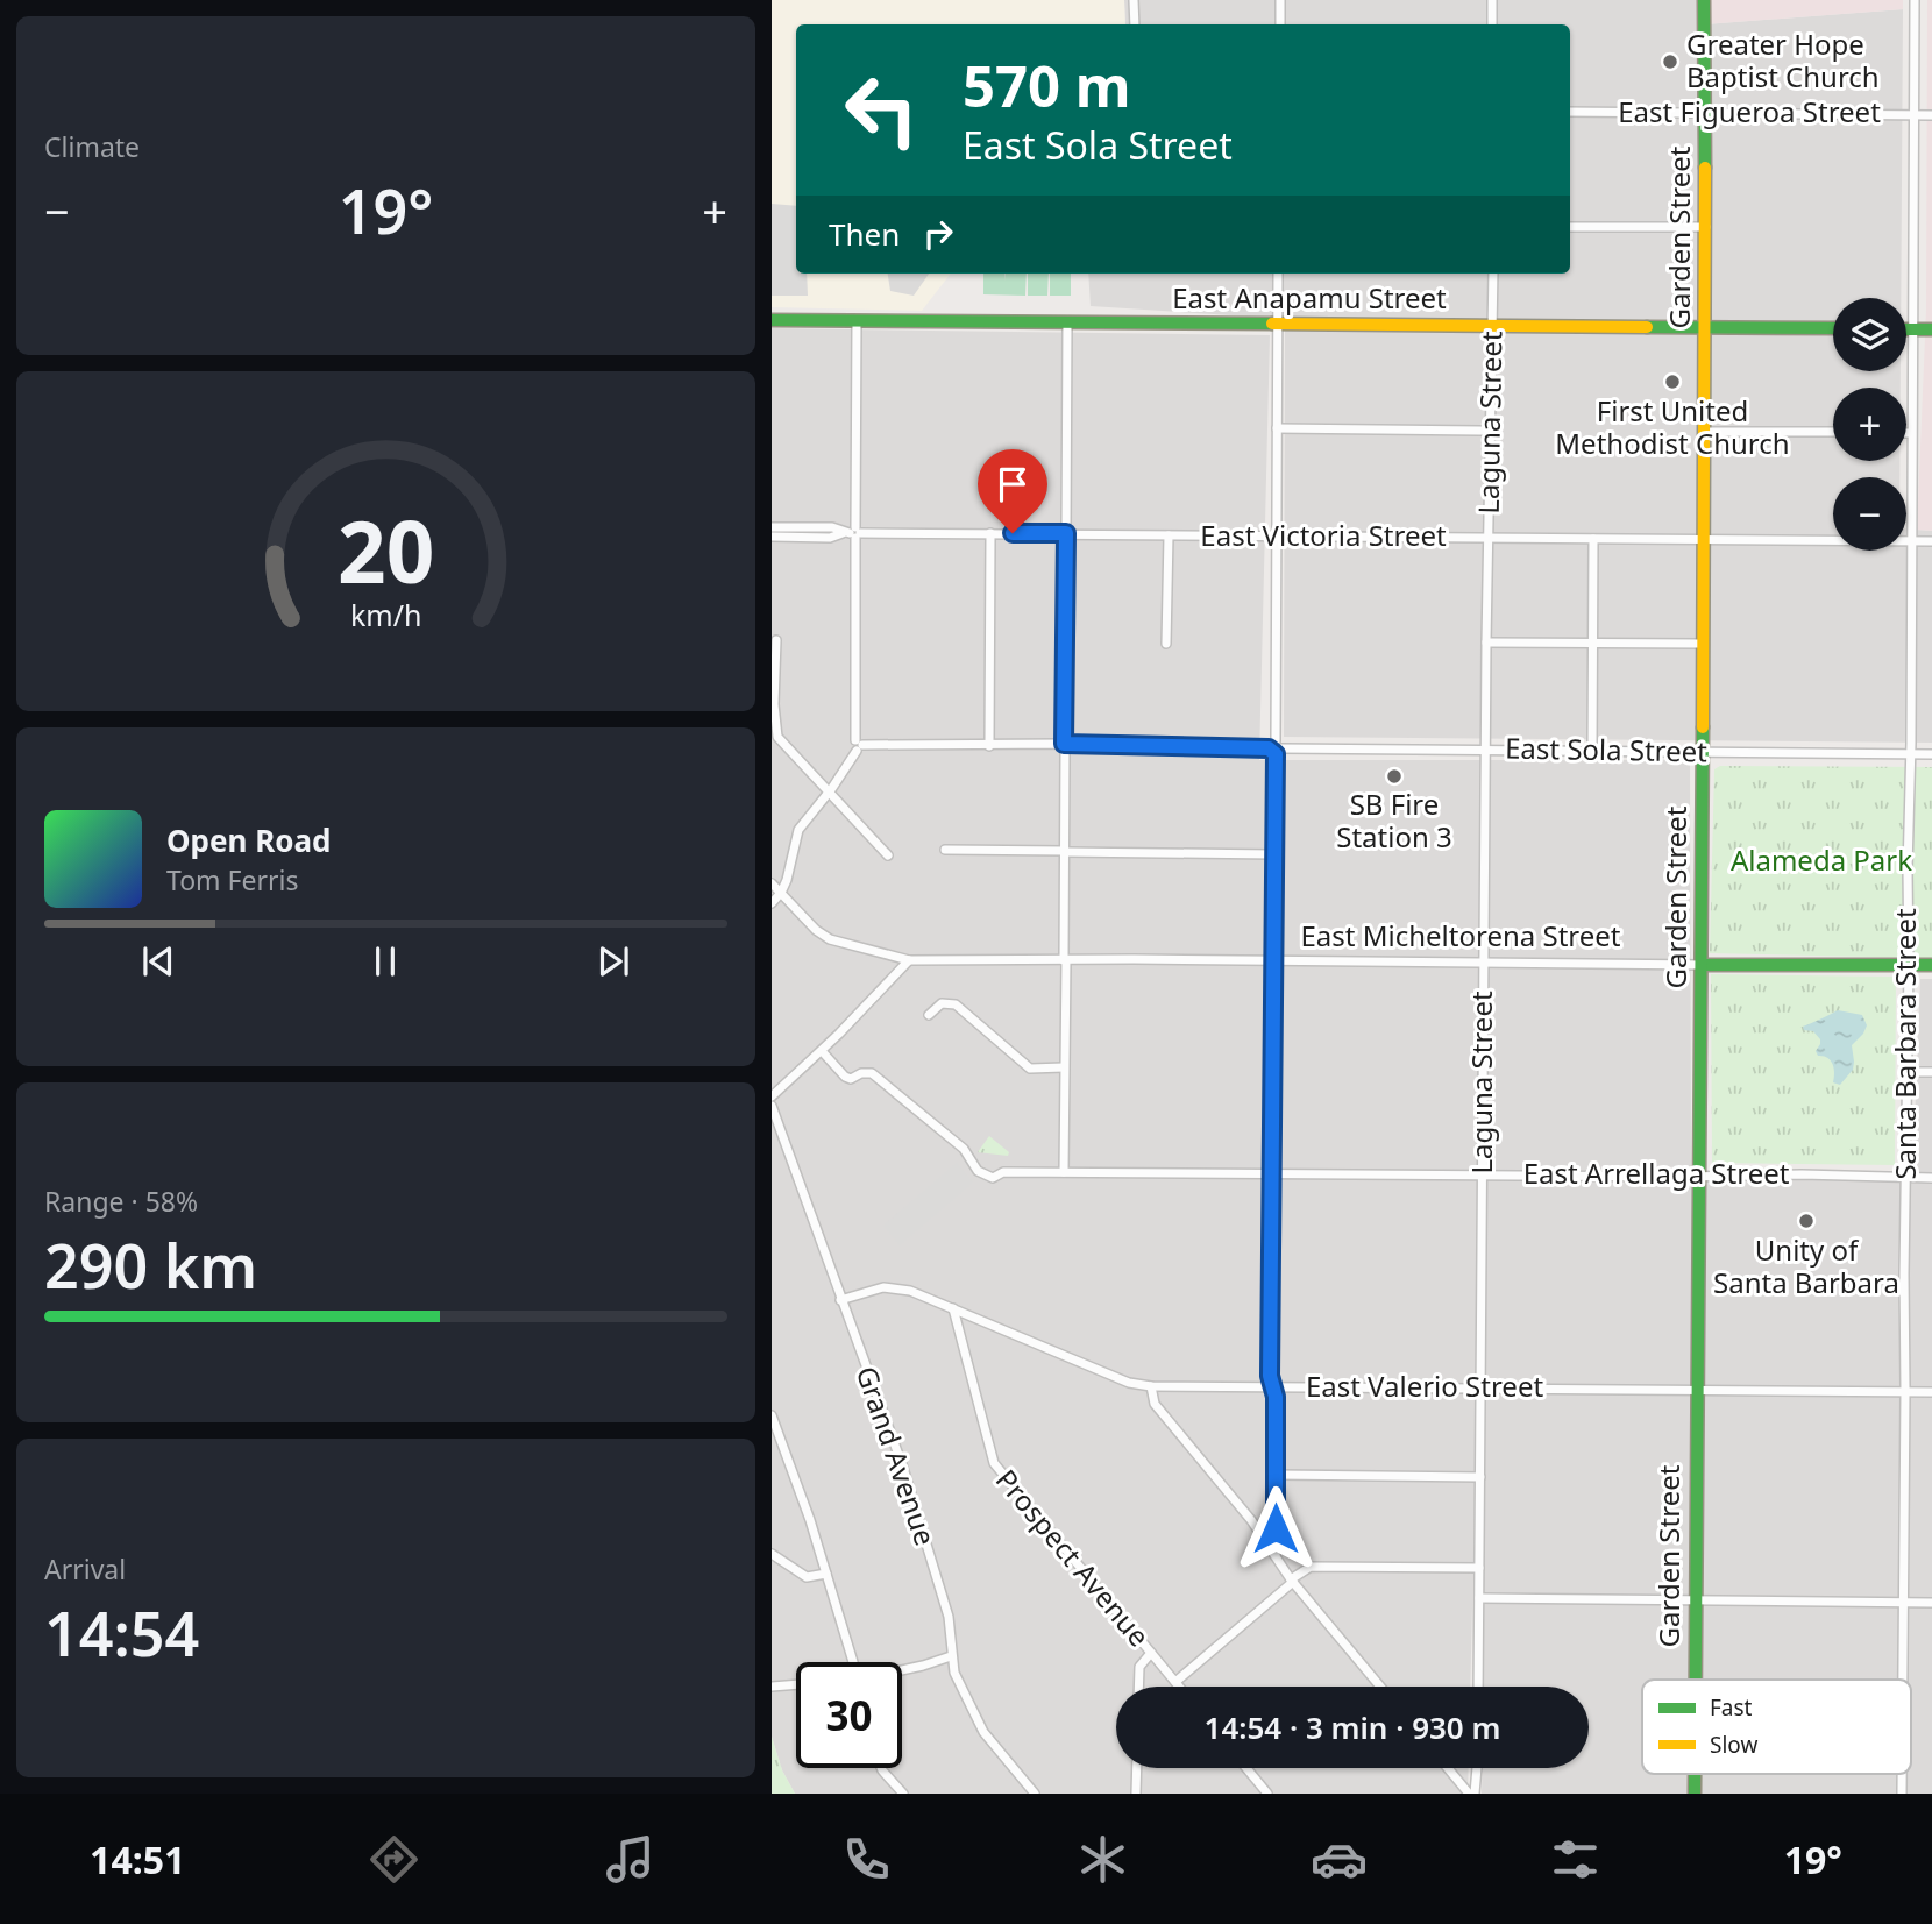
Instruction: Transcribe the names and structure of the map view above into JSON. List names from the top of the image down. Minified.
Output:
{"streets":{"street":["East Figueroa Street","Garden Street","East Anapamu Street","Laguna Street","East Victoria Street","East Sola Street","East Micheltorena Street","Santa Barbara Street","East Arrellaga Street","East Valerio Street","Grand Avenue","Prospect Avenue"]},"crossings":[["East Figueroa Street","Garden Street"],["East Figueroa Street","Santa Barbara Street"],["Garden Street","East Anapamu Street"],["Garden Street","East Victoria Street"],["Garden Street","East Sola Street"],["Garden Street","East Micheltorena Street"],["Garden Street","East Arrellaga Street"],["Garden Street","East Valerio Street"],["East Anapamu Street","Laguna Street"],["Laguna Street","East Victoria Street"],["Laguna Street","East Sola Street"],["Laguna Street","East Micheltorena Street"],["Laguna Street","East Arrellaga Street"],["Laguna Street","East Valerio Street"],["East Victoria Street","Santa Barbara Street"],["East Sola Street","Santa Barbara Street"],["East Micheltorena Street","Santa Barbara Street"],["Santa Barbara Street","East Arrellaga Street"],["Santa Barbara Street","East Valerio Street"],["East Valerio Street","Grand Avenue"],["East Valerio Street","Prospect Avenue"]],"parks":["Alameda Park"],"places":["Greater Hope Baptist Church","First United Methodist Church","SB Fire Station 3","Unity of Santa Barbara"],"legend":["Fast","Slow"],"page":{"tile":["Climate",["Range · 58%","290 km"],["Arrival","14:54"]],"turn":["570 m","East Sola Street"],"heat":["−","19°","+"],"then":"Then","map_buttons":["+","−"],"song":["Open Road","Tom Ferris"],"limit":"30","trip":"14:54 · 3 min · 930 m","tabs":["14:51","19°"],"gauge":["20","km/h"]}}
